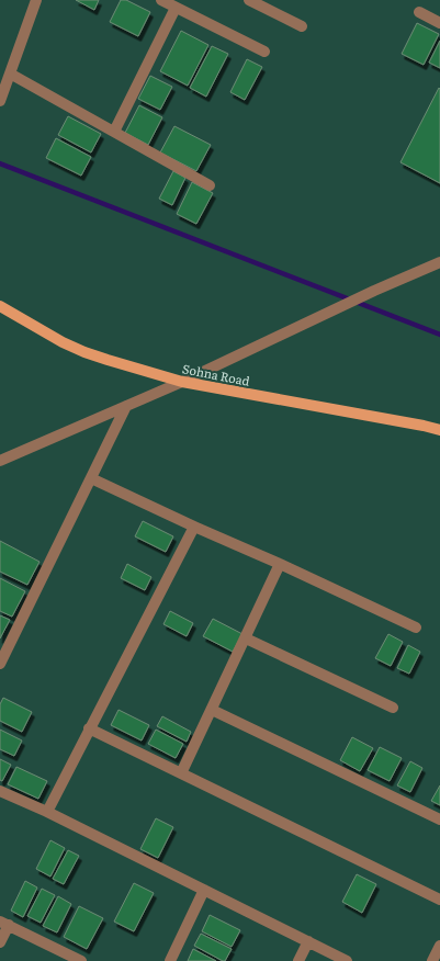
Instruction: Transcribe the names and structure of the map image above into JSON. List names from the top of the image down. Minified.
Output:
{"streets":{"main road":["Sohna Road"]}}
